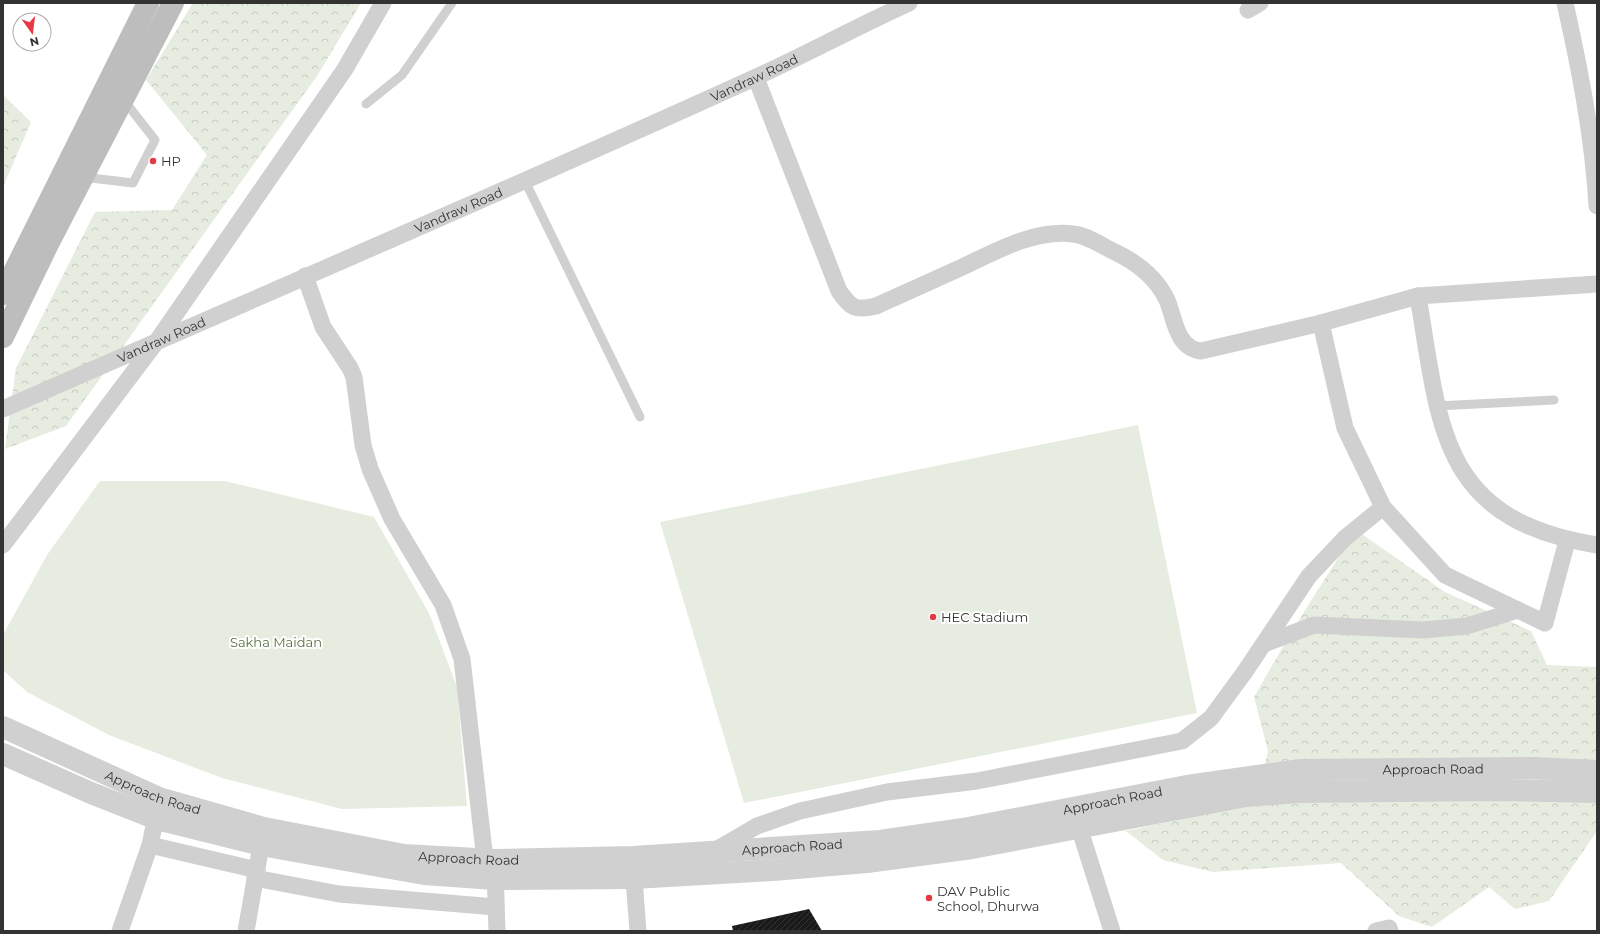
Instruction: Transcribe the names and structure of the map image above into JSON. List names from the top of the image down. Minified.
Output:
{"streets":{"street":["Vandraw Road","Approach Road"]},"parks":["Sakha Maidan"],"places":["HP","HEC Stadium","DAV Public School, Dhurwa"],"north":"bottom"}
